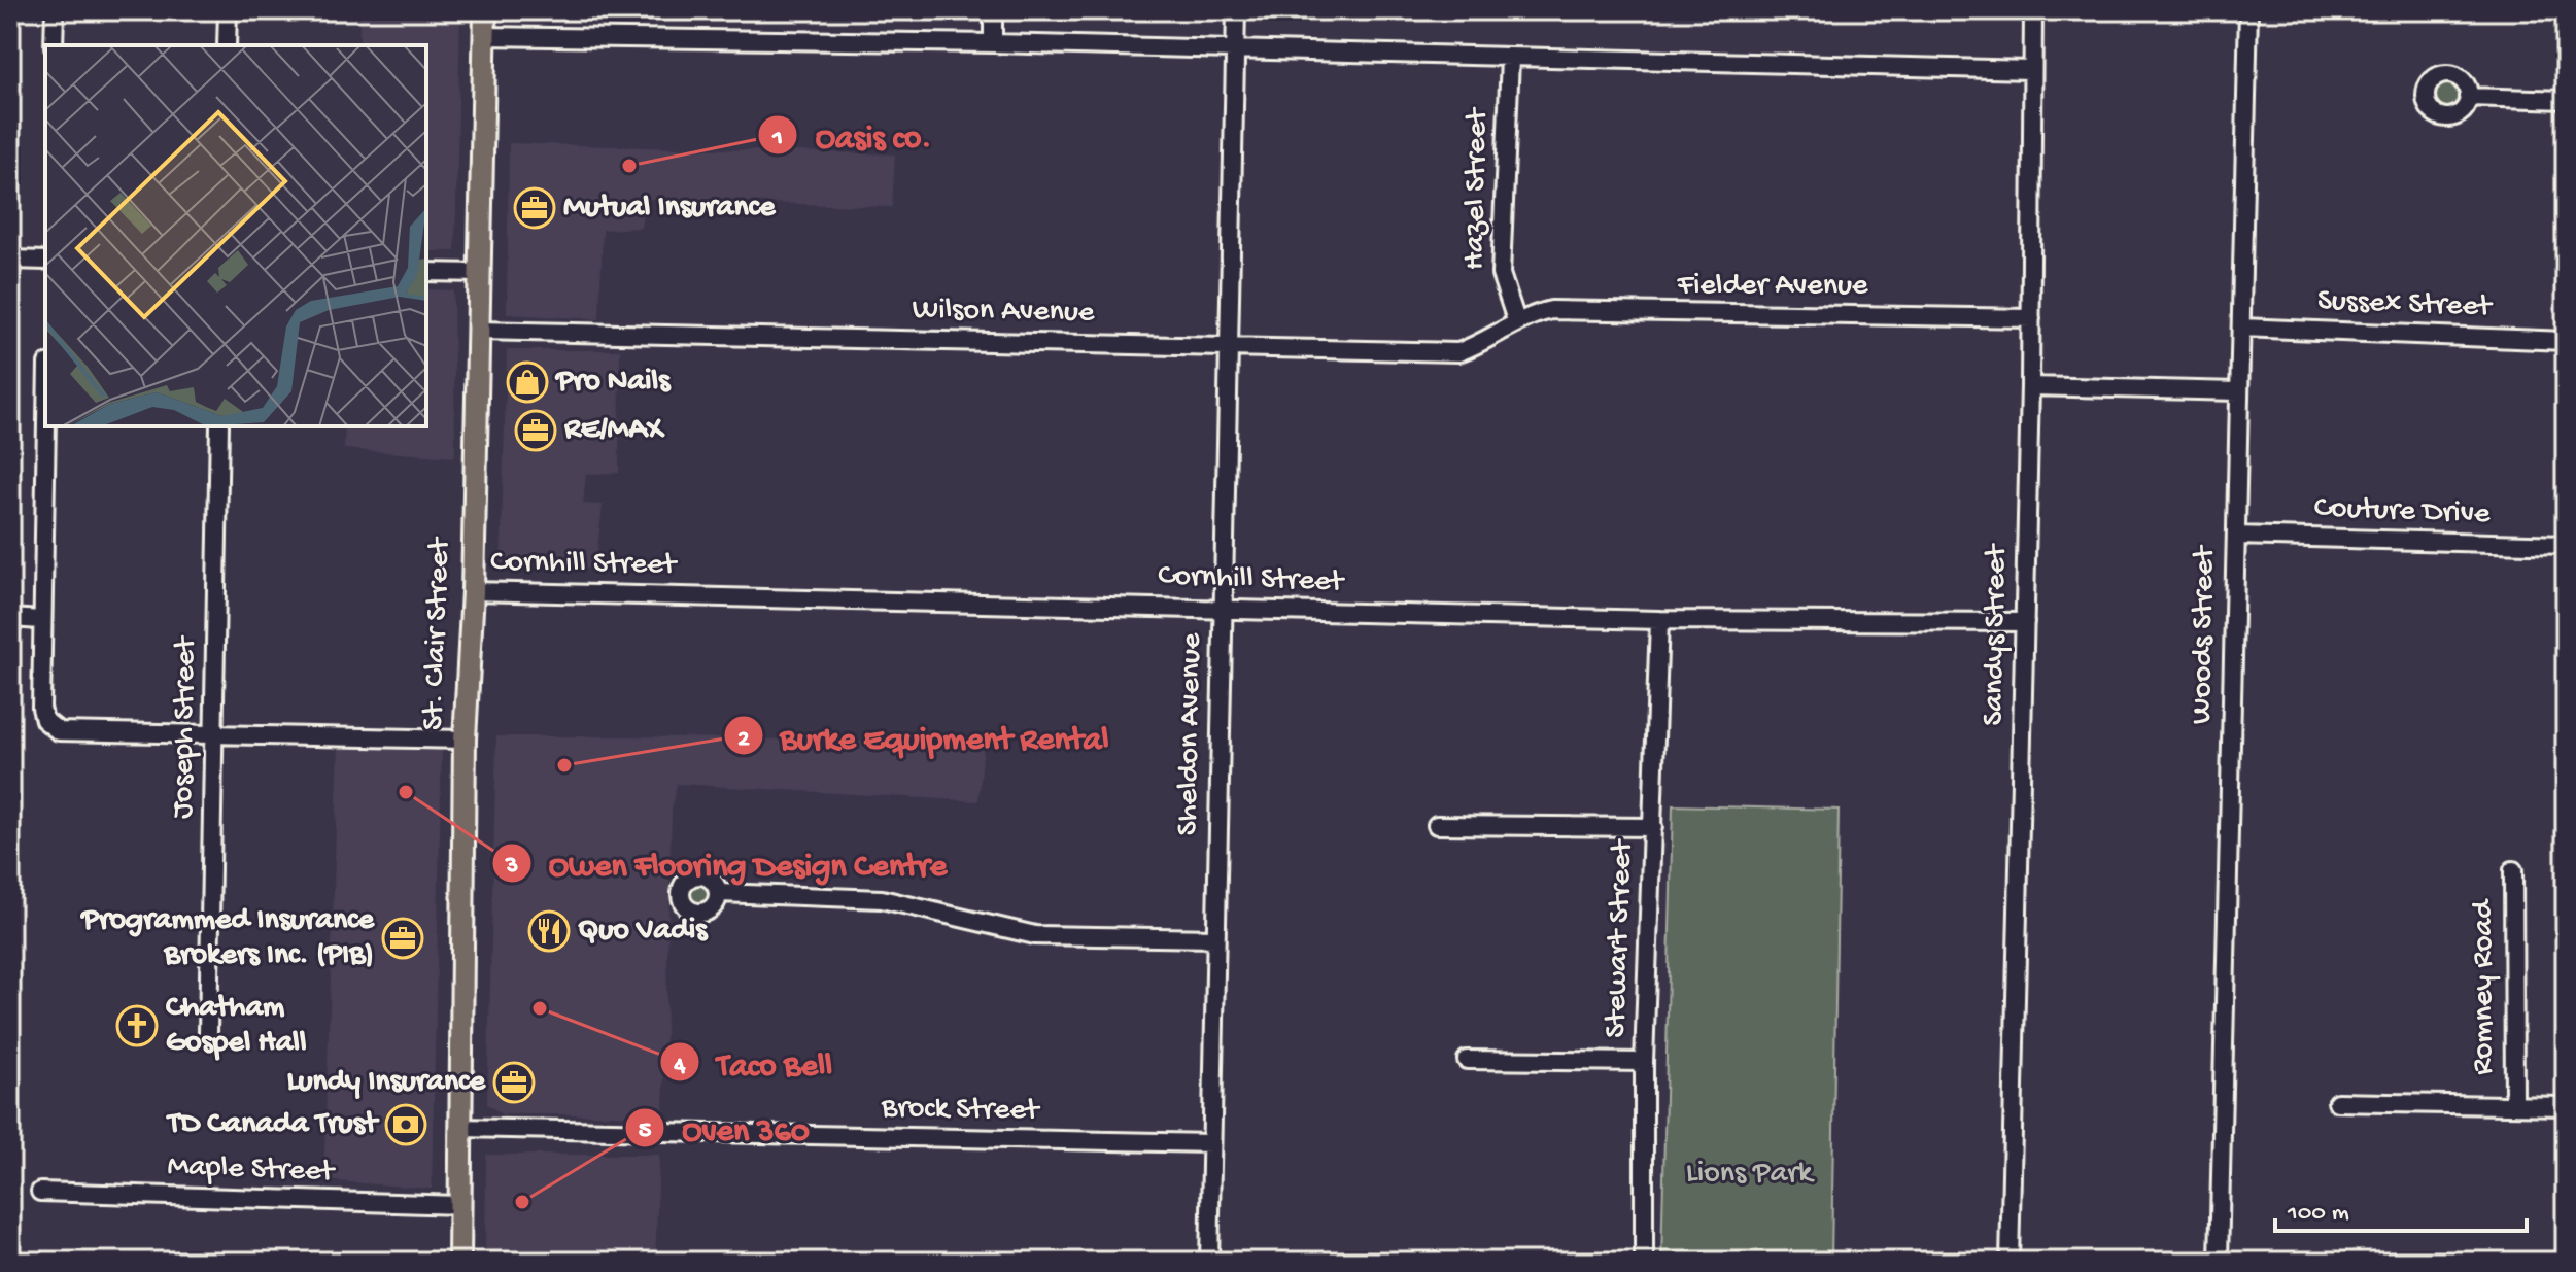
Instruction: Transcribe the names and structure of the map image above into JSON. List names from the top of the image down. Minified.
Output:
{"streets":{"main road":["St. Clair Street"],"street":["Hazel Street","Fielder Avenue","Sussex Street","Wilson Avenue","Couture Drive","Cornhill Street","Sandys Street","Woods Street","Joseph Street","Sheldon Avenue","Stewart Street","Romney Road","Brock Street","Maple Street"]},"crossings":[["Hazel Street","Fielder Avenue"],["Hazel Street","Wilson Avenue"],["Fielder Avenue","Wilson Avenue"],["Fielder Avenue","Sandys Street"],["Sussex Street","Woods Street"],["Wilson Avenue","St. Clair Street"],["Wilson Avenue","Sheldon Avenue"],["Couture Drive","Woods Street"],["Cornhill Street","St. Clair Street"],["Cornhill Street","Sandys Street"],["Cornhill Street","Sheldon Avenue"],["Cornhill Street","Stewart Street"],["St. Clair Street","Brock Street"],["St. Clair Street","Maple Street"],["Sheldon Avenue","Brock Street"]],"parks":["Lions Park"],"places":{"other":["Oasis co.","Burke Equipment Rental","Owen Flooring Design Centre","Taco Bell","Oven 360"],"office":["Mutual Insurance","RE/MAX","Programmed Insurance Brokers Inc. (PIB)","Lundy Insurance"],"shop":["Pro Nails"],"restaurant":["Quo Vadis"],"church":["Chatham Gospel Hall"],"bank":["TD Canada Trust"]},"scale_bar":"100 m"}
